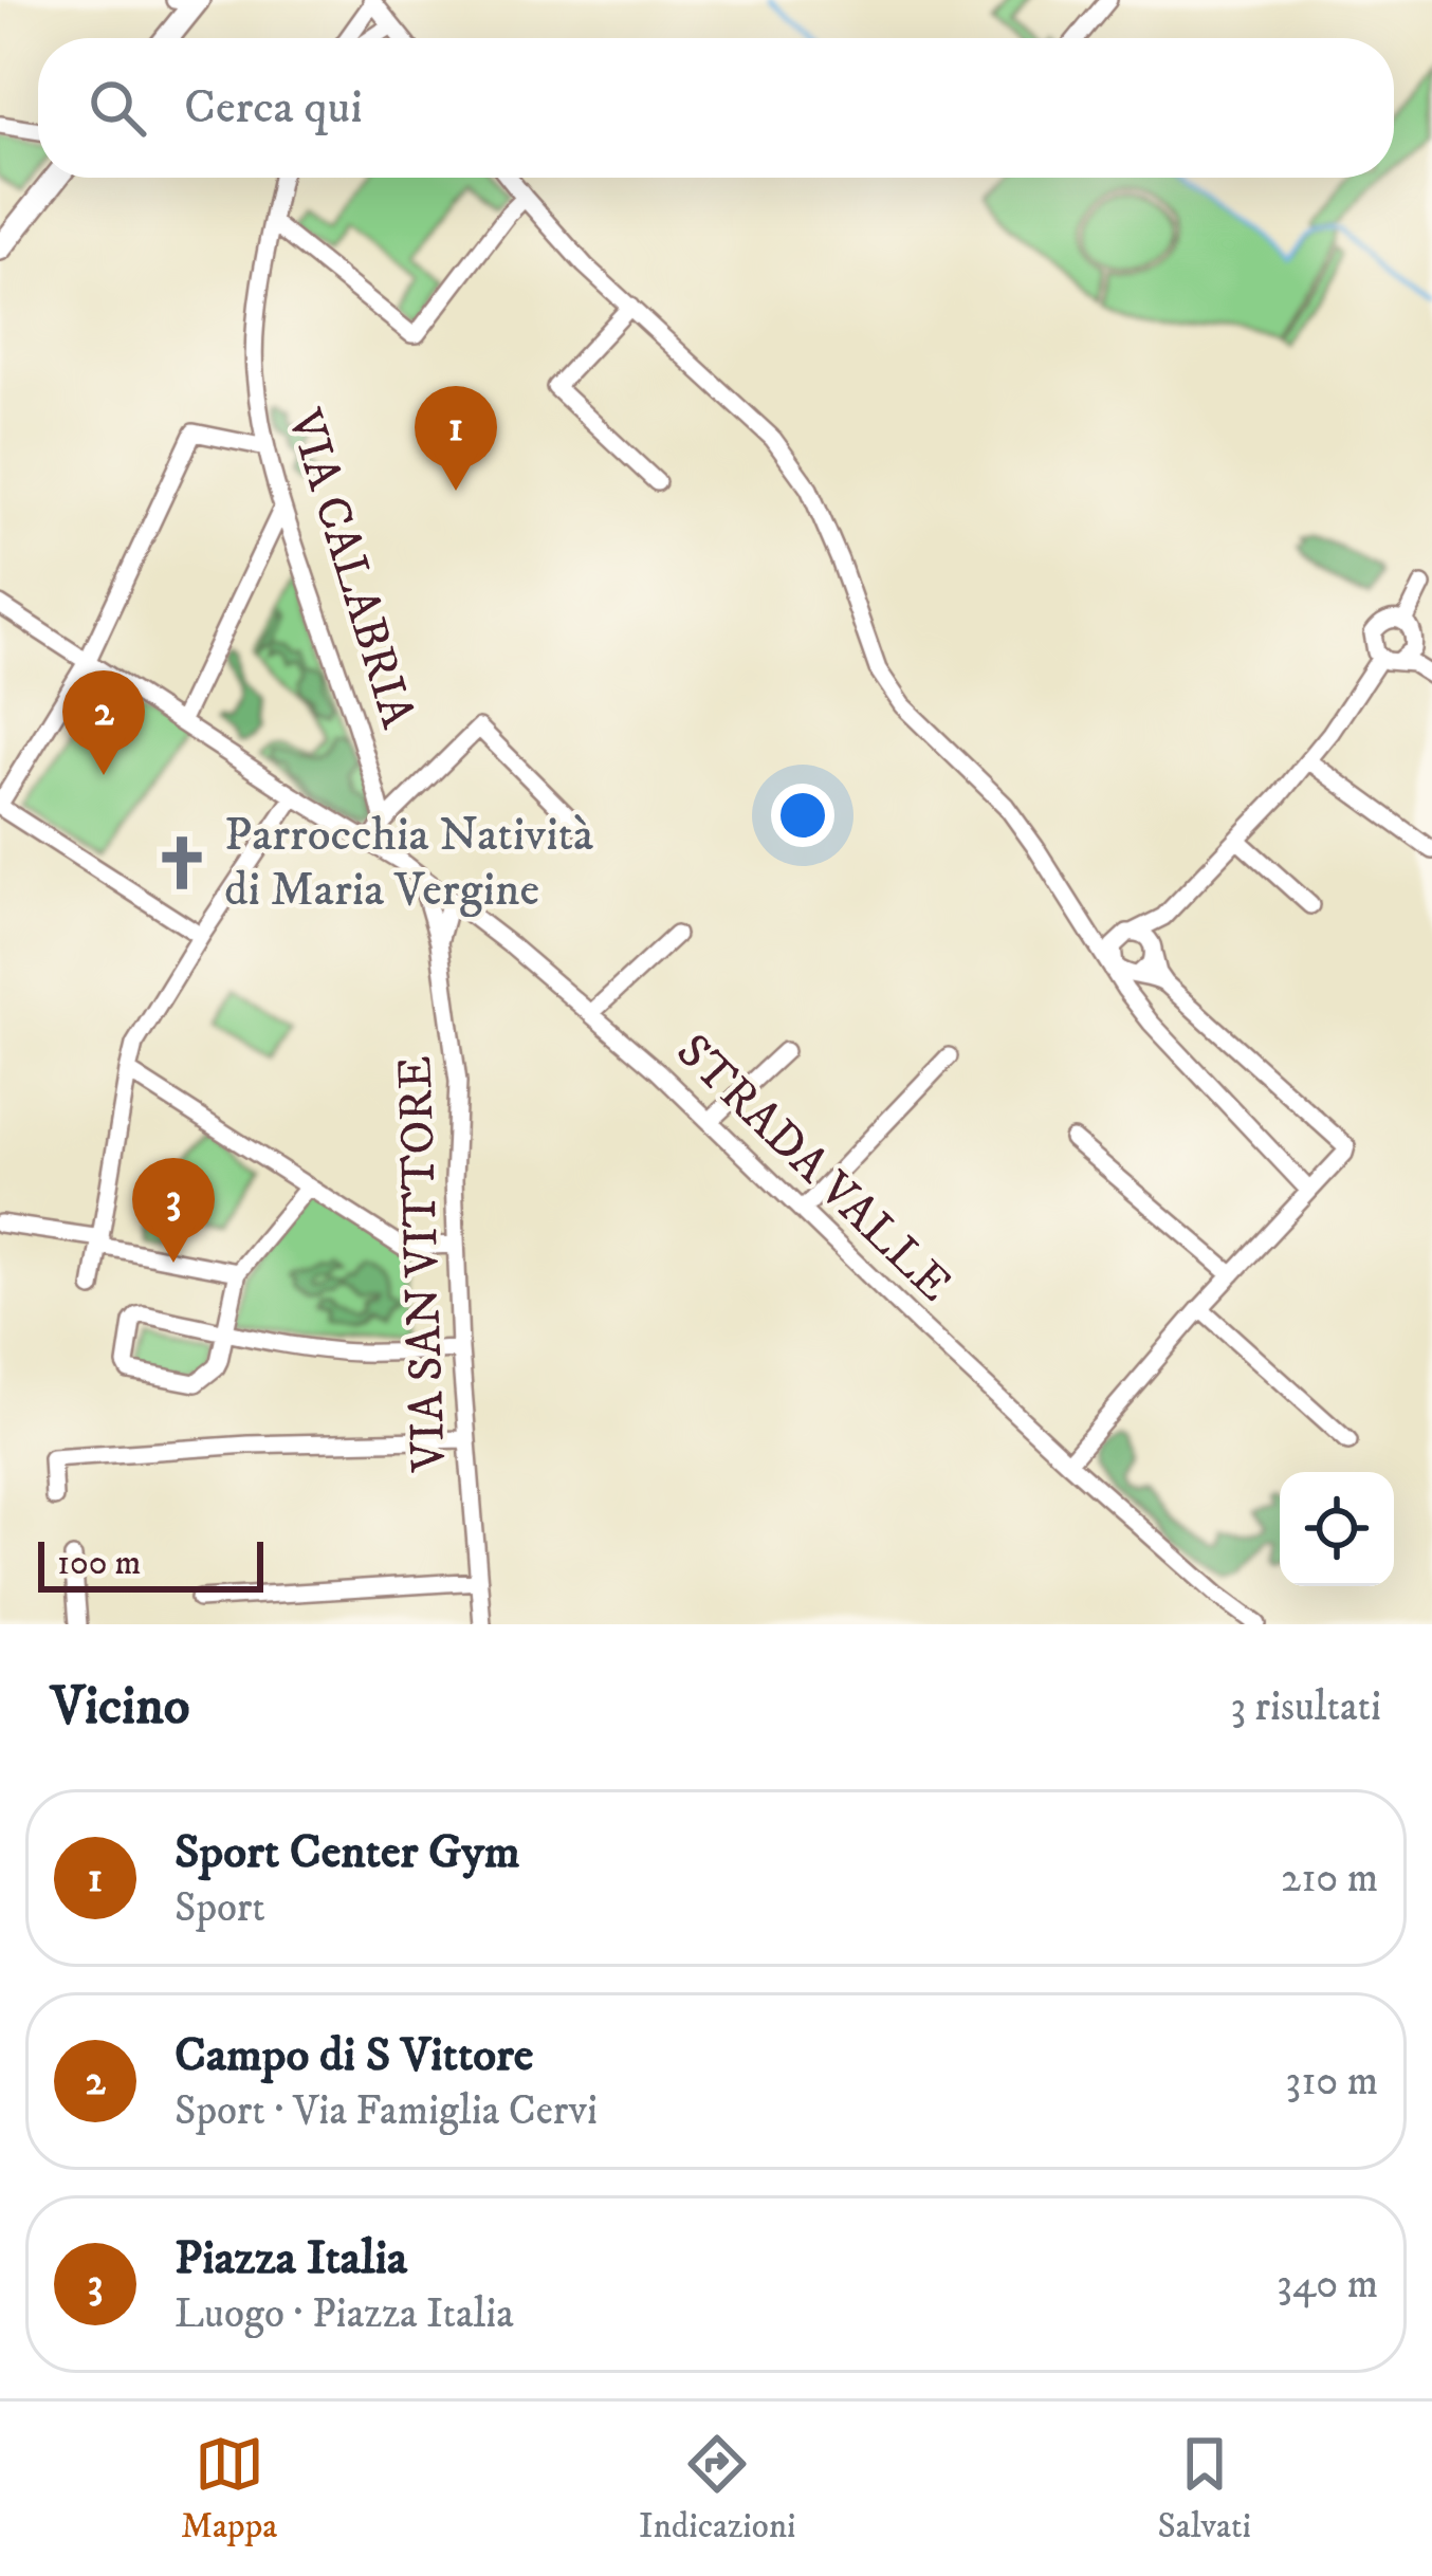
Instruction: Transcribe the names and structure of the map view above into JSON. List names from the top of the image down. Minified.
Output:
{"streets":{"street":["VIA CALABRIA","STRADA VALLE","VIA SAN VITTORE"]},"crossings":[["STRADA VALLE","VIA SAN VITTORE"]],"places":{"church":["Parrocchia Natività di Maria Vergine"]},"scale_bar":"100 m","page":{"search":"Cerca qui","pins":["1","2","3"],"scale":"100 m","heading":["Vicino","3 risultati"],"list":[{"mark":"1","name":"Sport Center Gym","note":"Sport","value":"210 m"},{"mark":"2","name":"Campo di S Vittore","note":"Sport · Via Famiglia Cervi","value":"310 m"},{"mark":"3","name":"Piazza Italia","note":"Luogo · Piazza Italia","value":"340 m"}],"nav":["Mappa","Indicazioni","Salvati"]}}
